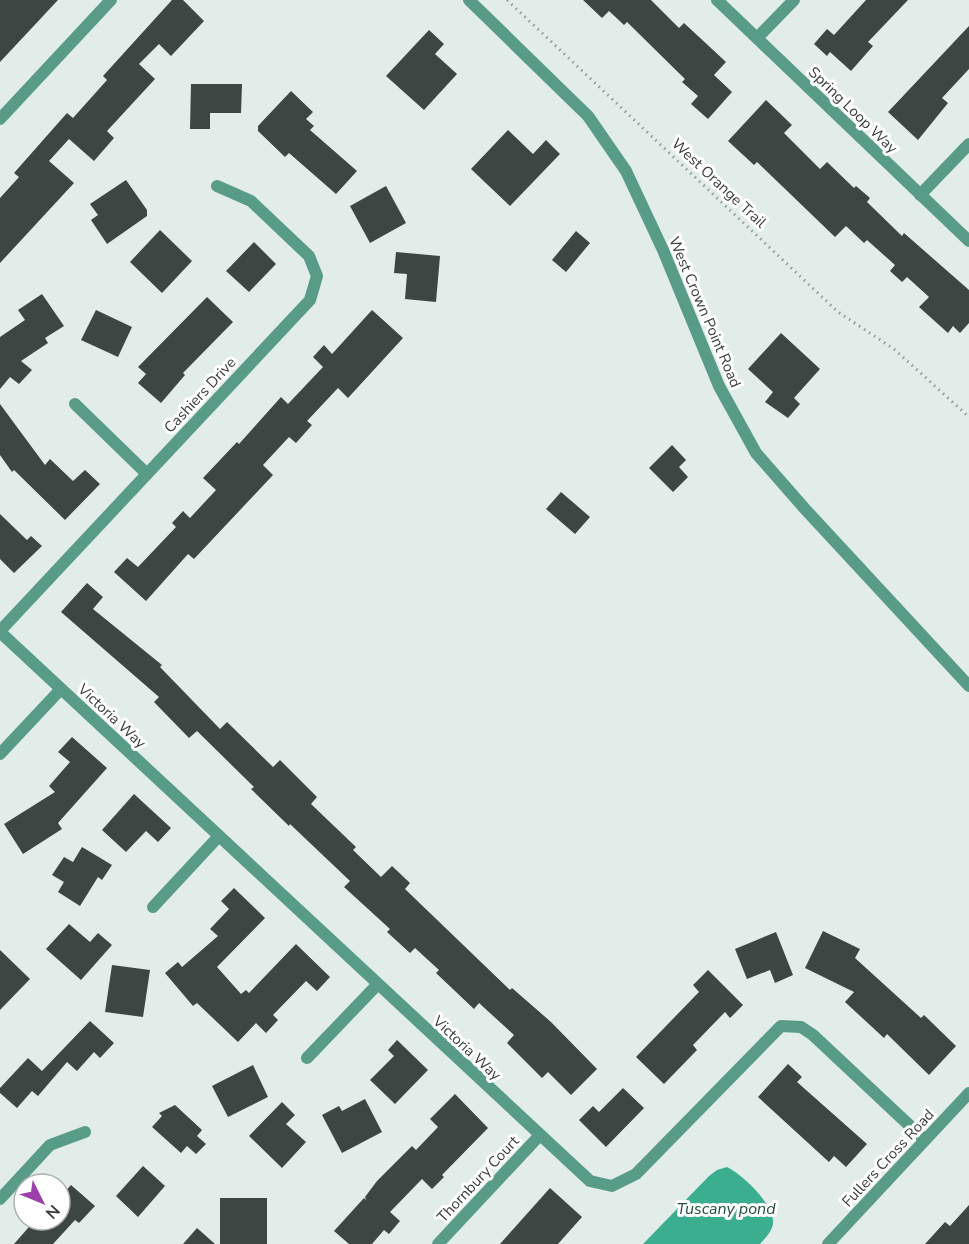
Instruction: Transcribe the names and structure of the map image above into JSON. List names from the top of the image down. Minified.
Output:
{"streets":{"street":["Spring Loop Way","West Crown Point Road","Cashiers Drive","Victoria Way","Fullers Cross Road","Thornbury Court"],"path":["West Orange Trail"]},"crossings":[["Cashiers Drive","Victoria Way"],["Victoria Way","Fullers Cross Road"],["Victoria Way","Thornbury Court"]],"water":["Tuscany pond"],"north":"bottom right"}
